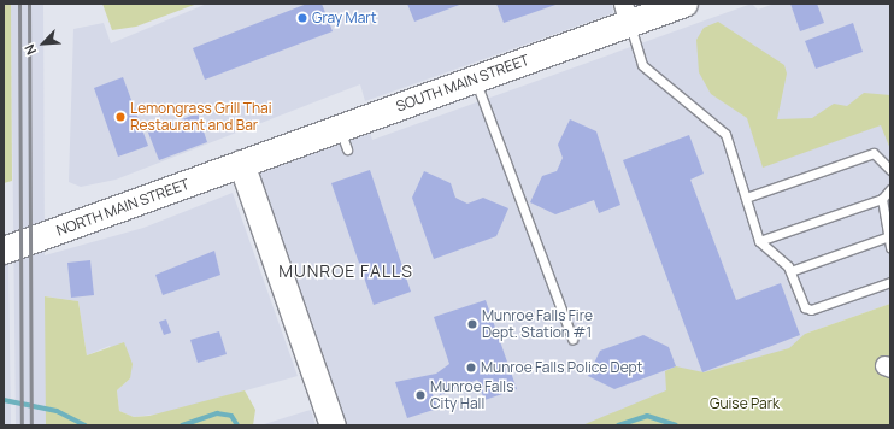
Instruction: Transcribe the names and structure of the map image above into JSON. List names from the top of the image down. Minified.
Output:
{"streets":{"main road":["SOUTH MAIN STREET","NORTH MAIN STREET"]},"crossings":[["SOUTH MAIN STREET","NORTH MAIN STREET"]],"districts":["MUNROE FALLS"],"parks":["Guise Park"],"places":["Gray Mart","Lemongrass Grill Thai Restaurant and Bar","Munroe Falls Fire Dept. Station #1","Munroe Falls Police Dept","Munroe Falls City Hall"],"north":"bottom left"}
